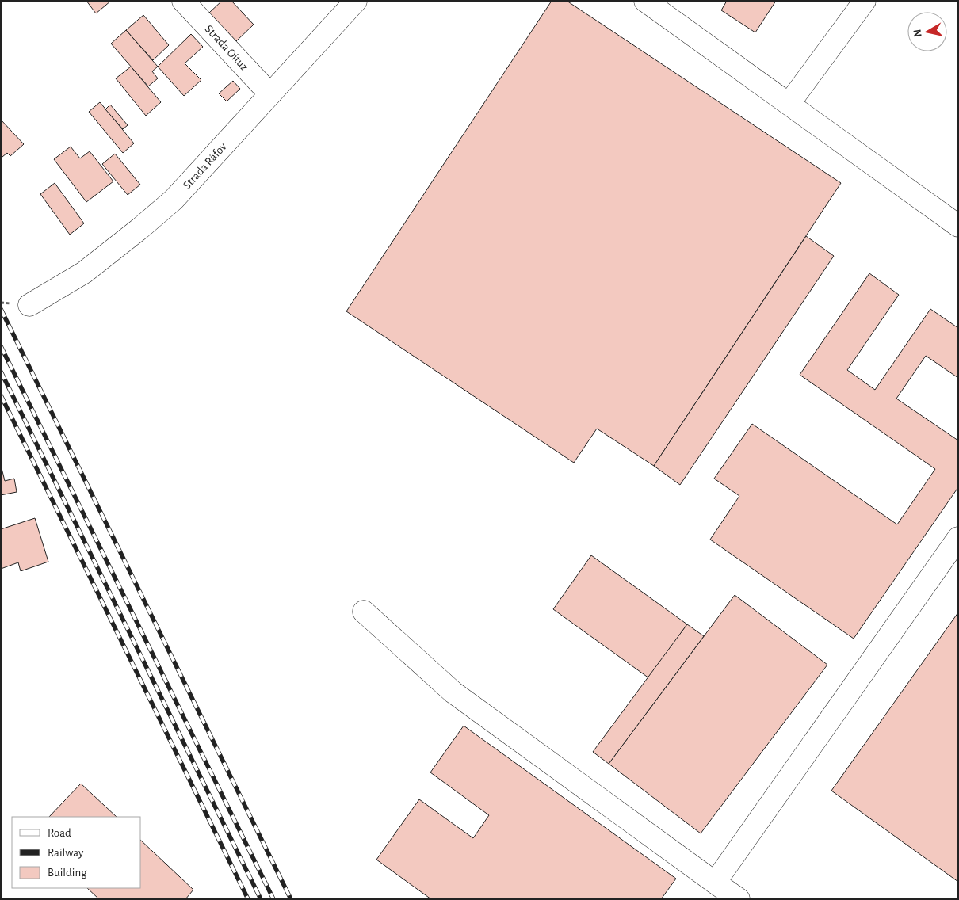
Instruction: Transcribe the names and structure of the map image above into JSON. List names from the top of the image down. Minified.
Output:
{"streets":{"street":["Strada Oituz","Strada Râfov"]},"crossings":[["Strada Oituz","Strada Râfov"]],"legend":["Road","Railway","Building"],"north":"left"}
